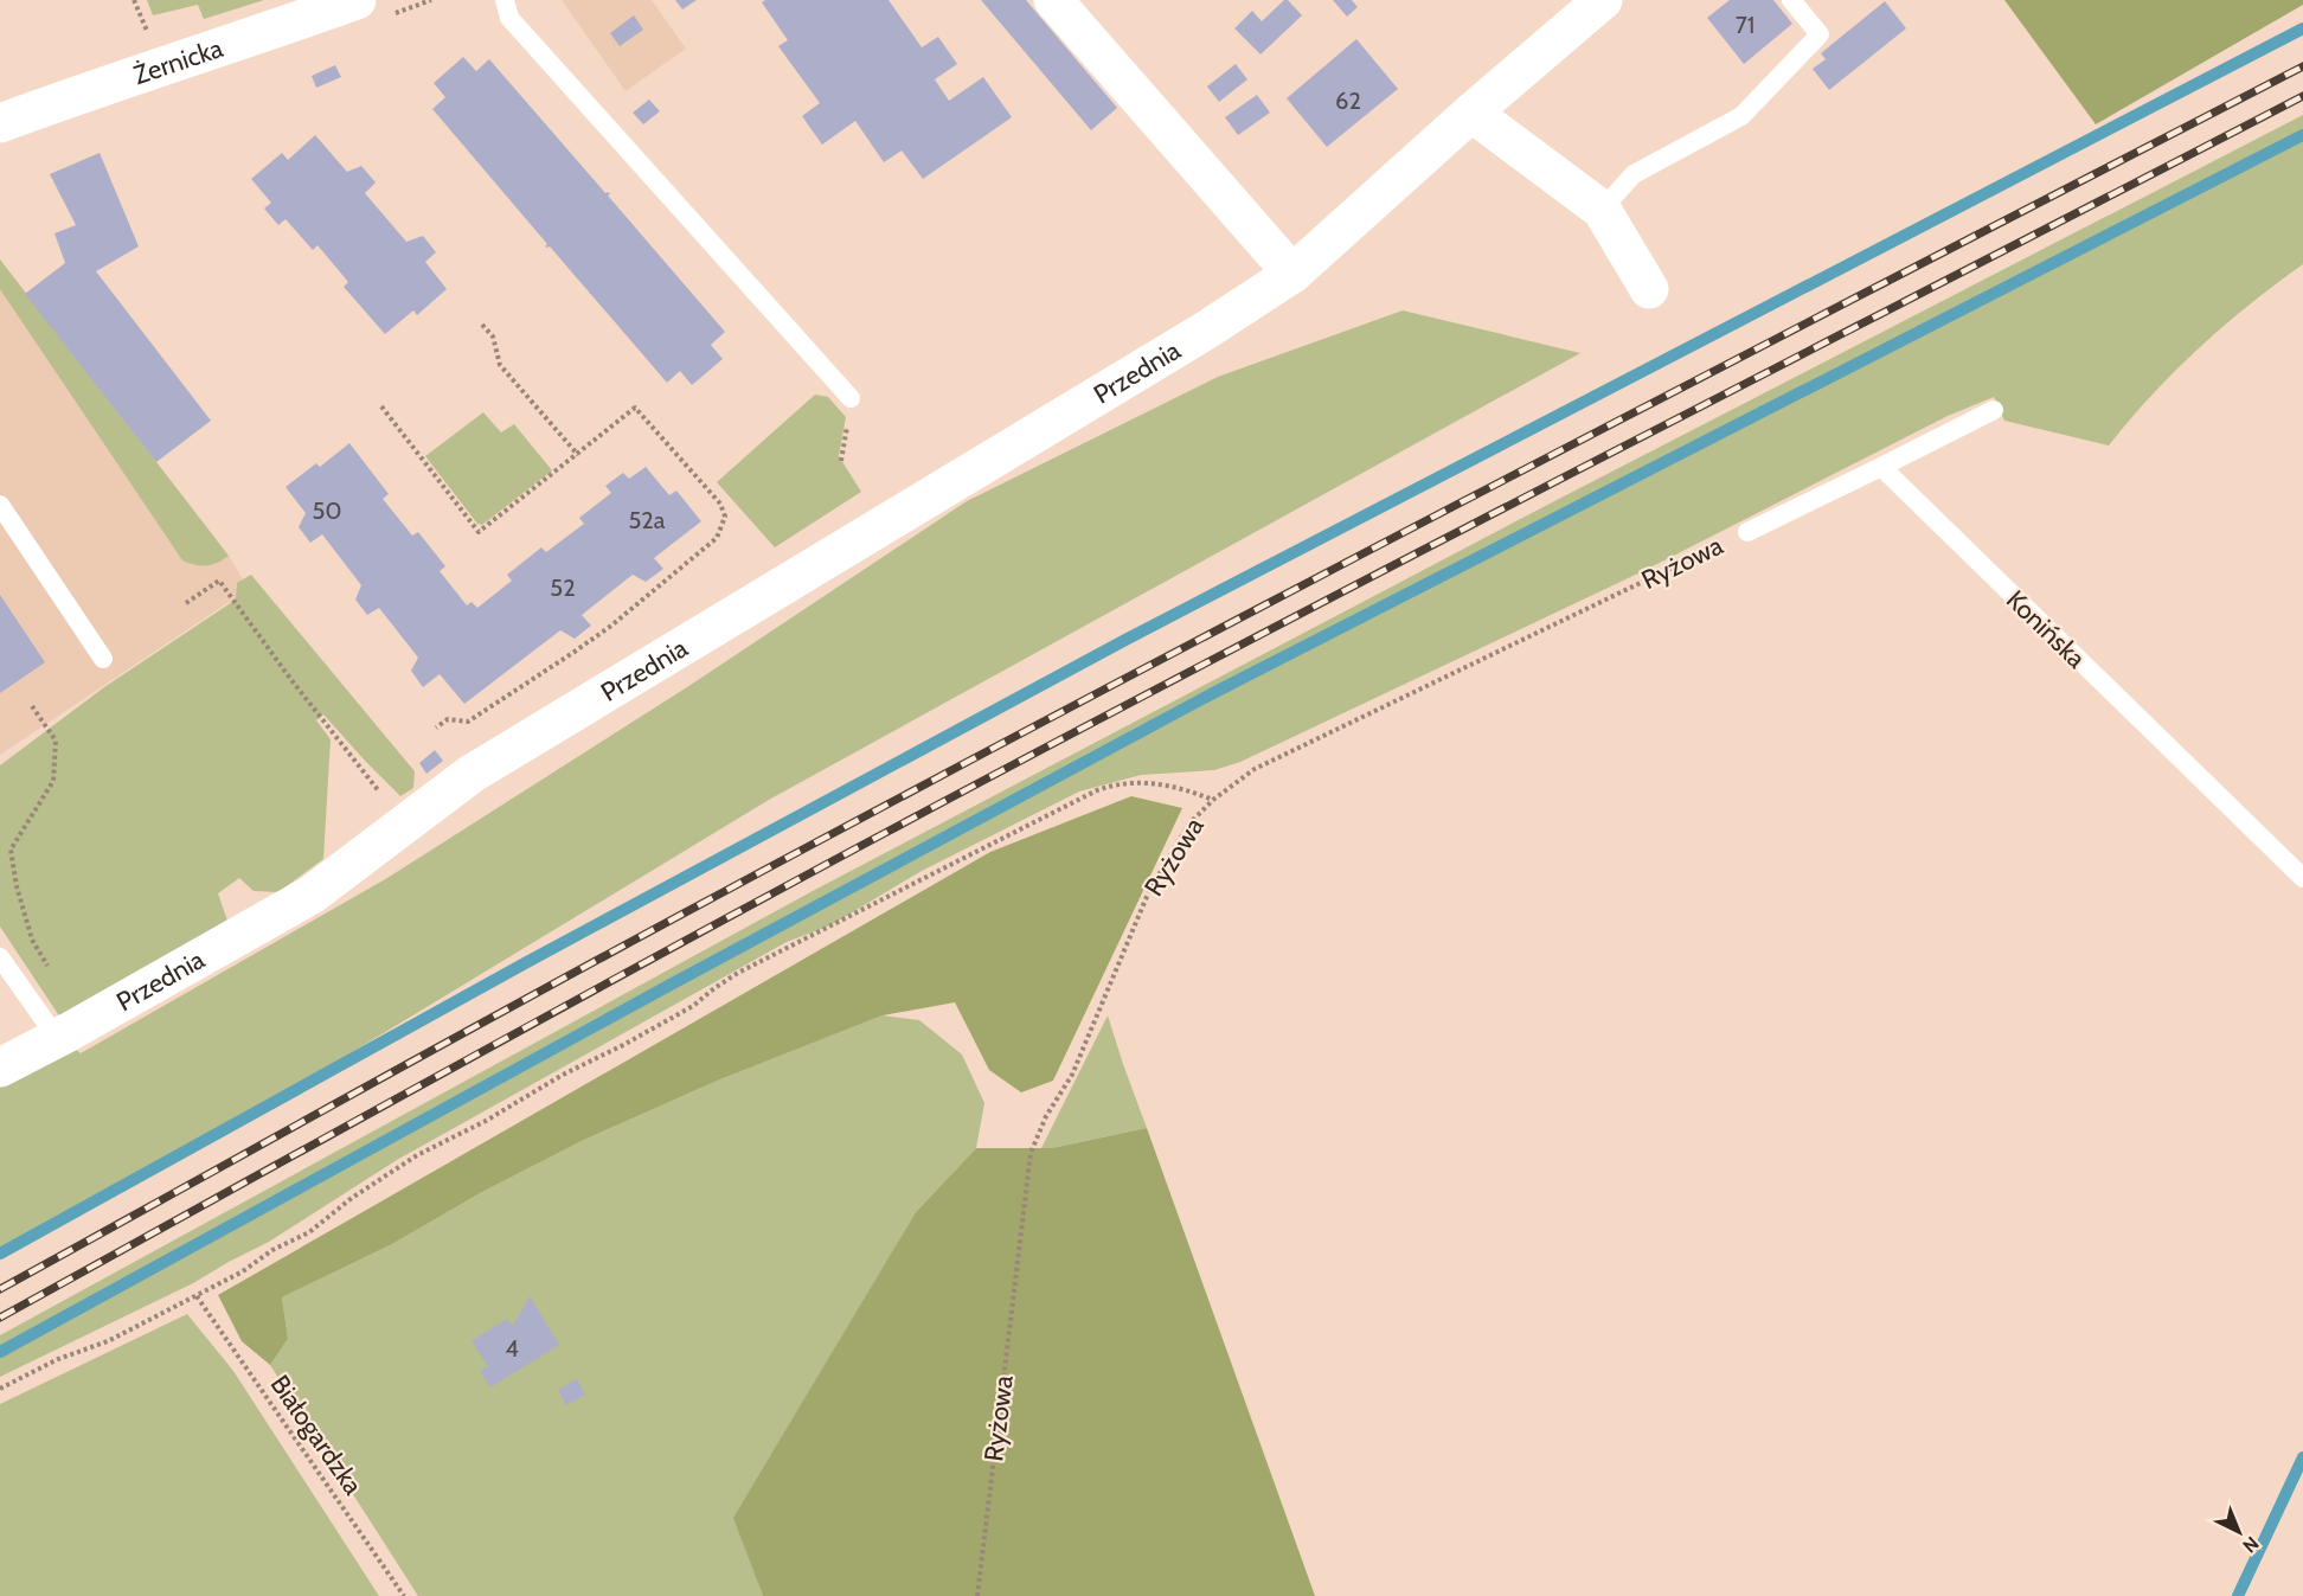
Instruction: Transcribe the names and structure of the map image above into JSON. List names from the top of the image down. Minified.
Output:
{"streets":{"street":["Żernicka","Przednia"],"lane":["Ryżowa","Konińska"],"path":["Białogardzka"]},"crossings":[["Ryżowa","Konińska"]],"house_numbers":["71","62","50","52a","52","4"],"north":"bottom right"}
